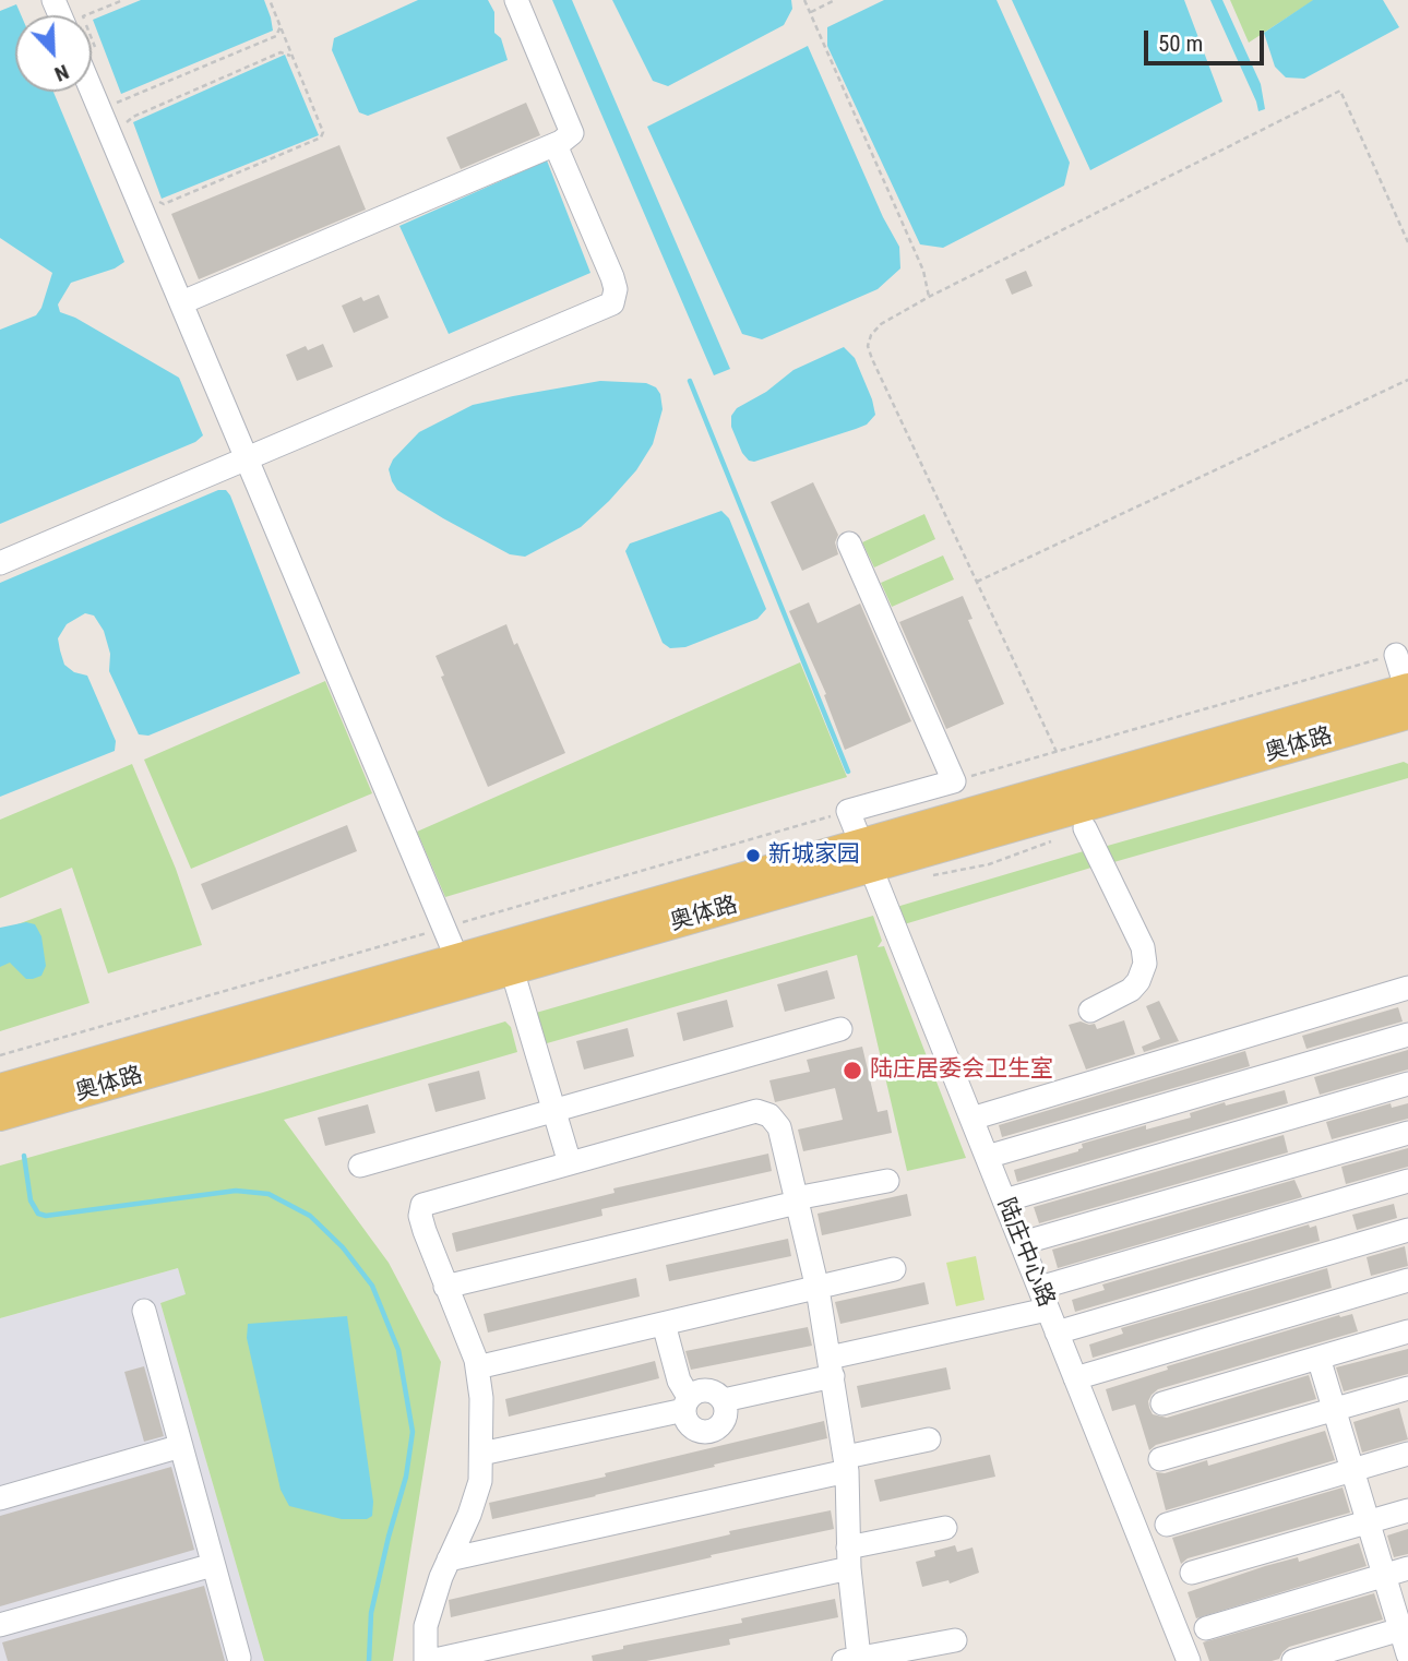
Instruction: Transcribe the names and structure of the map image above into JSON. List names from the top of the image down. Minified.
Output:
{"streets":{"main road":["奥体路"],"street":["陆庄中心路"]},"crossings":[["奥体路","陆庄中心路"]],"places":["新城家园","陆庄居委会卫生室"],"scale_bar":"50 m","north":"bottom right"}
